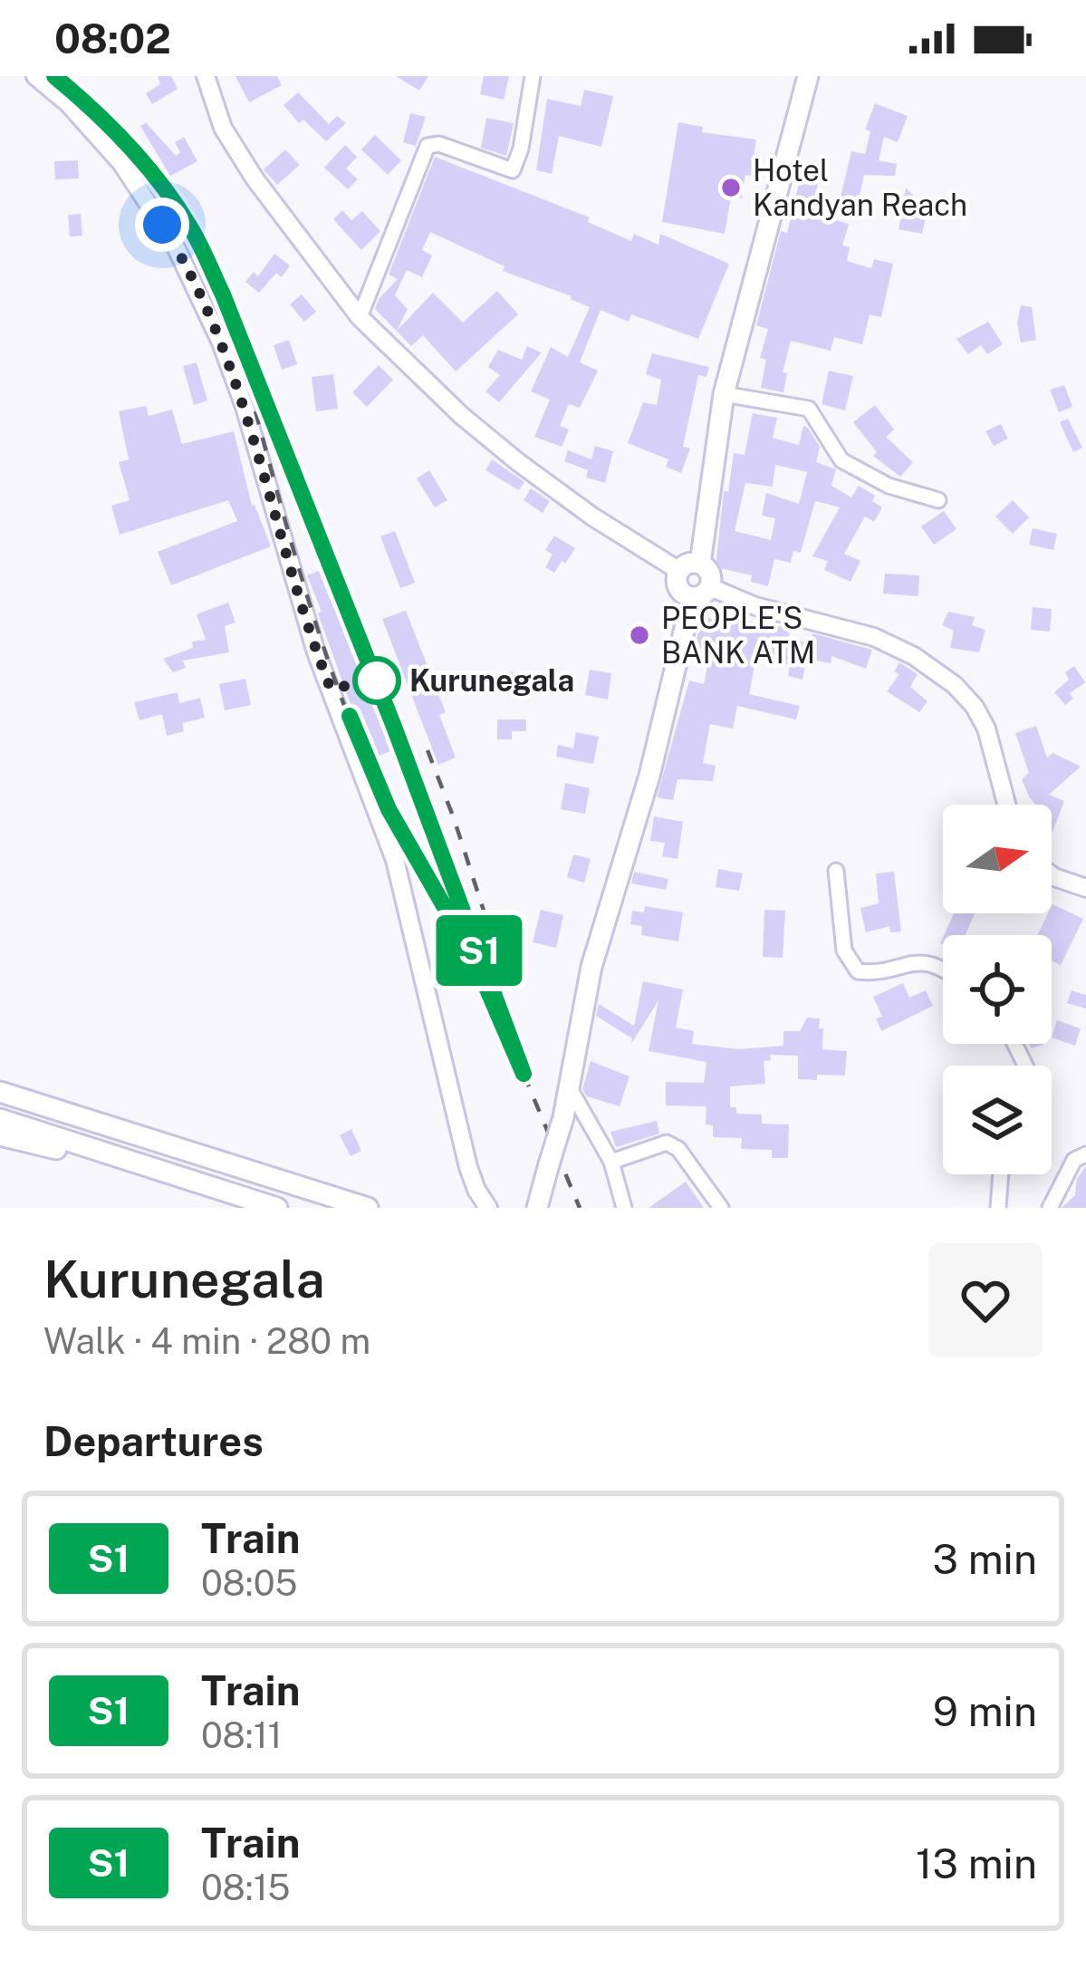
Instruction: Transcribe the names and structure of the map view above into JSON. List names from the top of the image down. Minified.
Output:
{"places":["Hotel Kandyan Reach","PEOPLE'S BANK ATM","Kurunegala"],"north":"right","page":{"status":"08:02","on_map":"S1","heading":[["Kurunegala","Walk · 4 min · 280 m"],"Departures"],"list":[{"mark":"S1","name":"Train","note":"08:05","value":"3 min"},{"mark":"S1","name":"Train","note":"08:11","value":"9 min"},{"mark":"S1","name":"Train","note":"08:15","value":"13 min"}]}}
